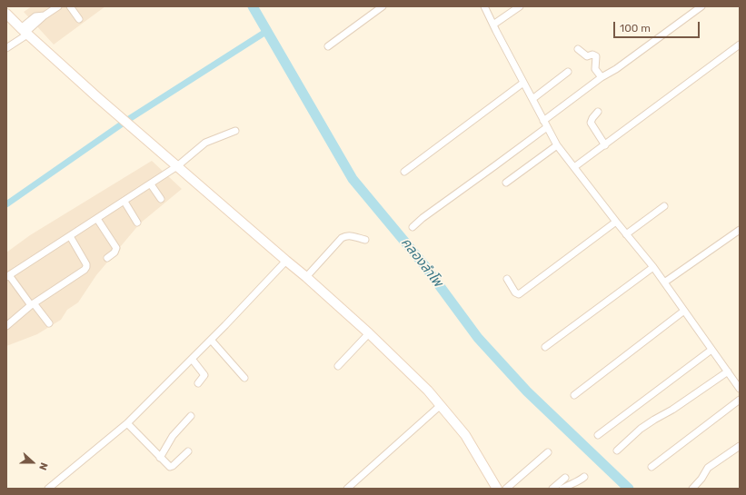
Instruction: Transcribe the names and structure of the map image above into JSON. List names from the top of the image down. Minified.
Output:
{"water":["คลองลำโพ"],"scale_bar":"100 m","north":"right"}
